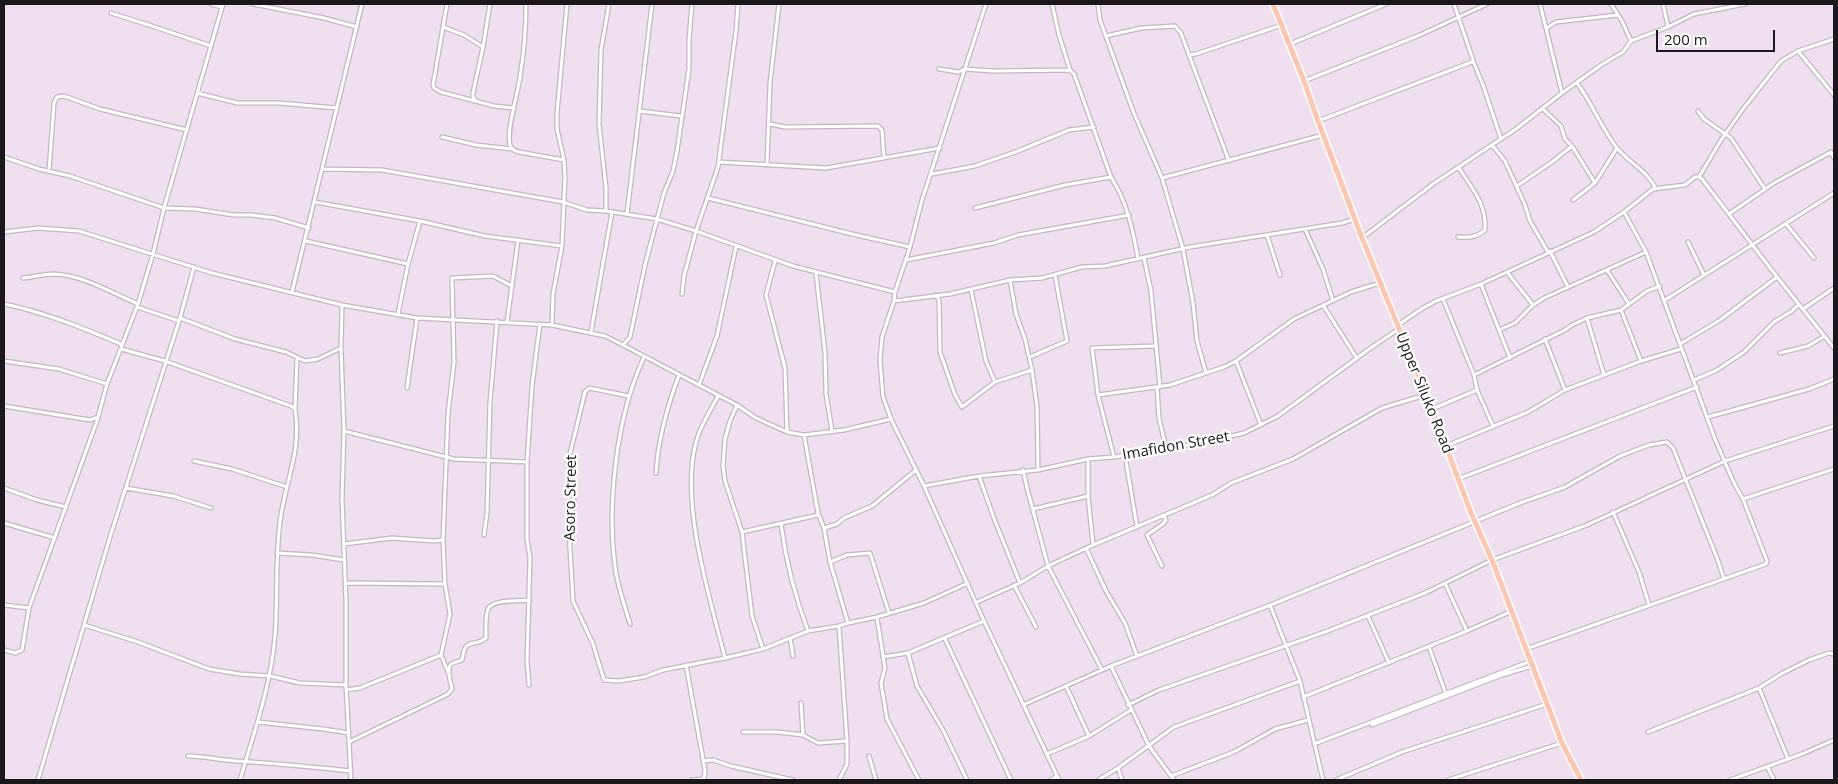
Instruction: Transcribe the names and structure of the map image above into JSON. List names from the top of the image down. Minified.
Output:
{"streets":{"main road":["Upper Siluko Road"],"street":["Imafidon Street","Asoro Street"]},"crossings":[["Upper Siluko Road","Imafidon Street"]],"scale_bar":"200 m"}
